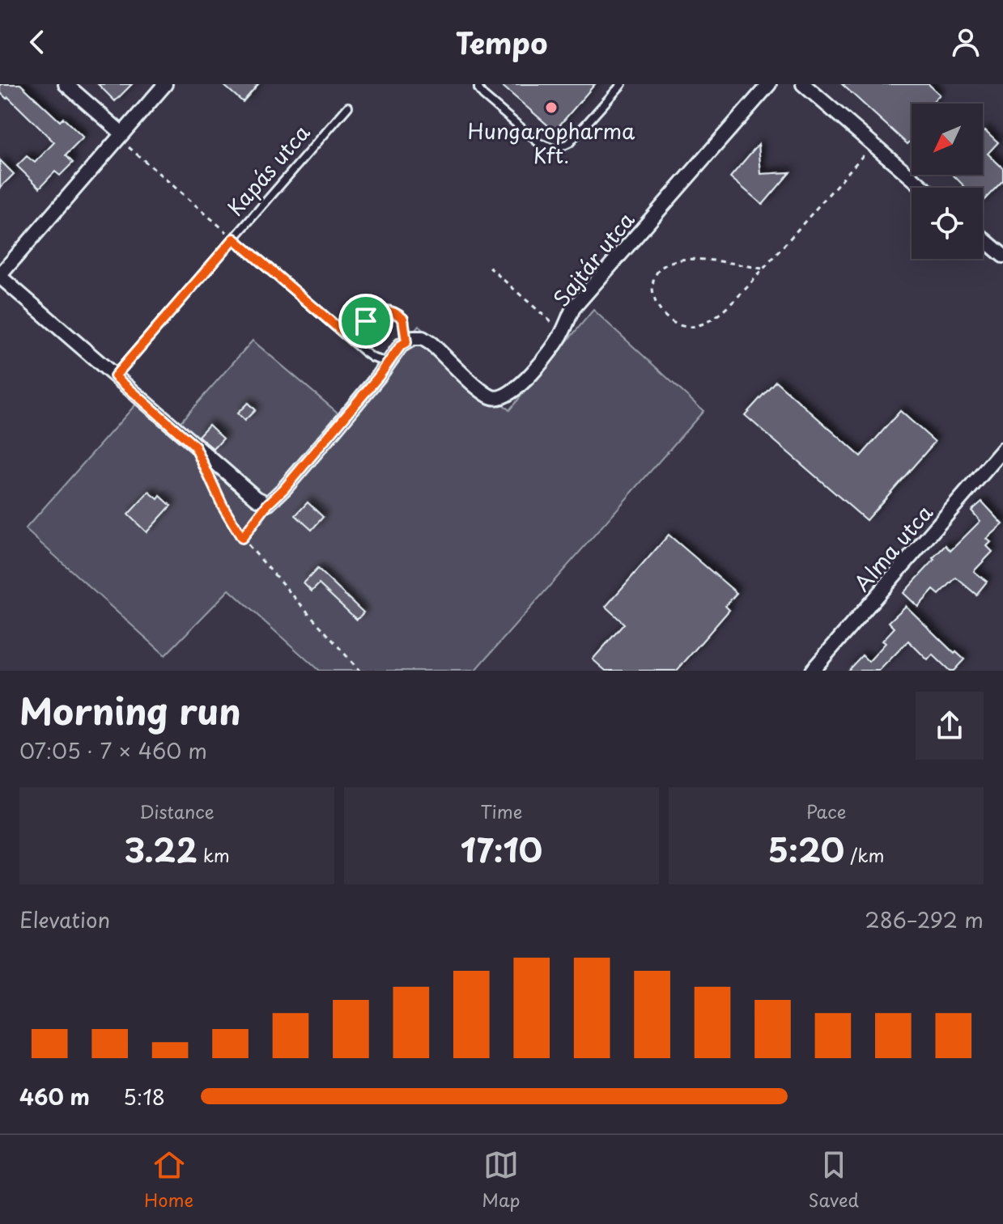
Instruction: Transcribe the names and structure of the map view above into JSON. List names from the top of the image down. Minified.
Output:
{"streets":{"street":["Sajtár utca","Alma utca"],"lane":["Kapás utca"]},"places":["Hungaropharma Kft."],"north":"bottom left","page":{"header":"Tempo","heading":["Morning run","07:05 · 7 × 460 m"],"stats":[["Distance","3.22 km"],["Time","17:10"],["Pace","5:20 /km"]],"chart":["Elevation","286–292 m"],"list":[{"name":"460 m","note":"5:18"}],"tabs":["Home","Map","Saved"]}}
